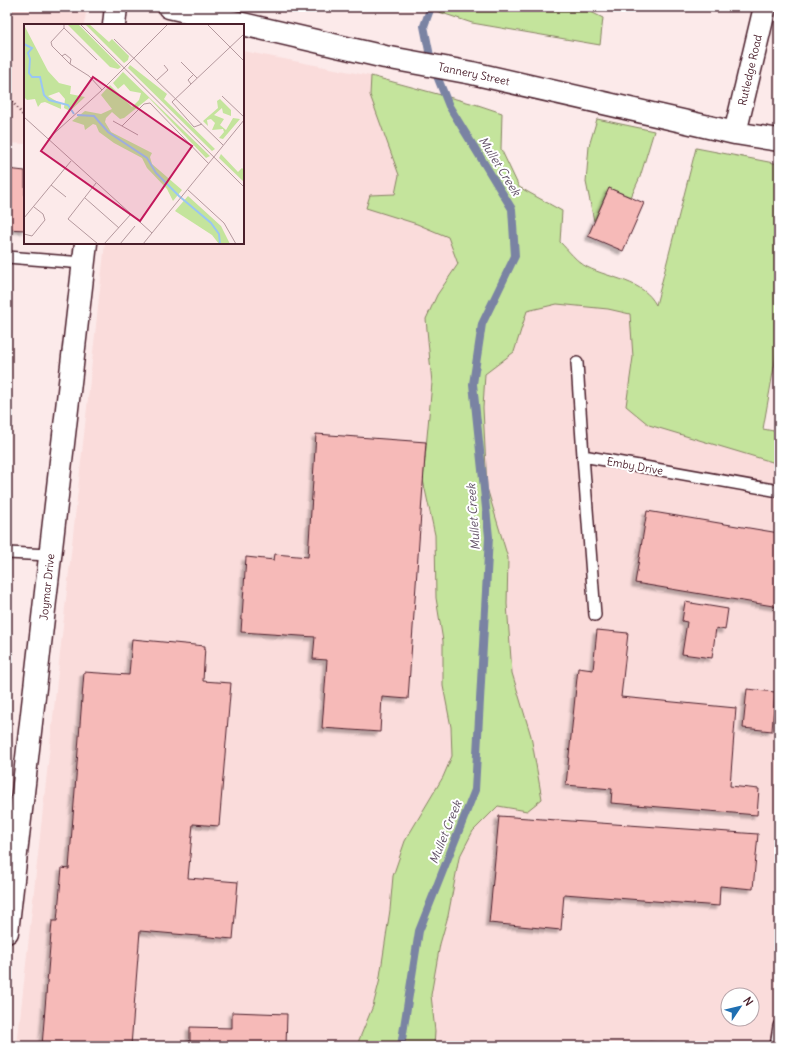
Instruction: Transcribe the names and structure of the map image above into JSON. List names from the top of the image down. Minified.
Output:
{"streets":{"street":["Rutledge Road","Tannery Street","Joymar Drive"],"lane":["Emby Drive"]},"crossings":[["Rutledge Road","Tannery Street"]],"water":["Mullet Creek"],"north":"top right"}
